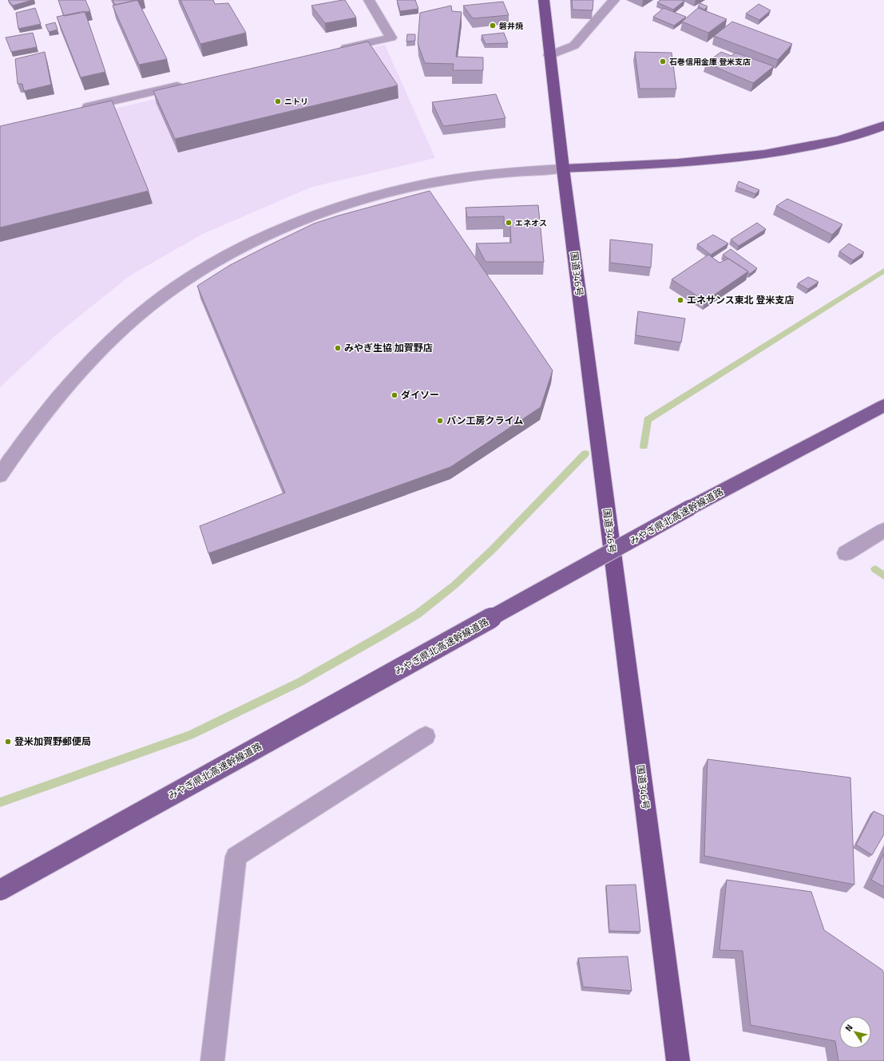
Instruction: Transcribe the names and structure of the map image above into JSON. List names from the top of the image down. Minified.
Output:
{"streets":{"highway":["国道346号"],"main road":["みやぎ県北高速幹線道路"]},"places":["磐井焼","石巻信用金庫 登米支店","ニトリ","エネオス","エネサンス東北 登米支店","みやぎ生協 加賀野店","ダイソー","パン工房クライム","登米加賀野郵便局"],"north":"top left"}
